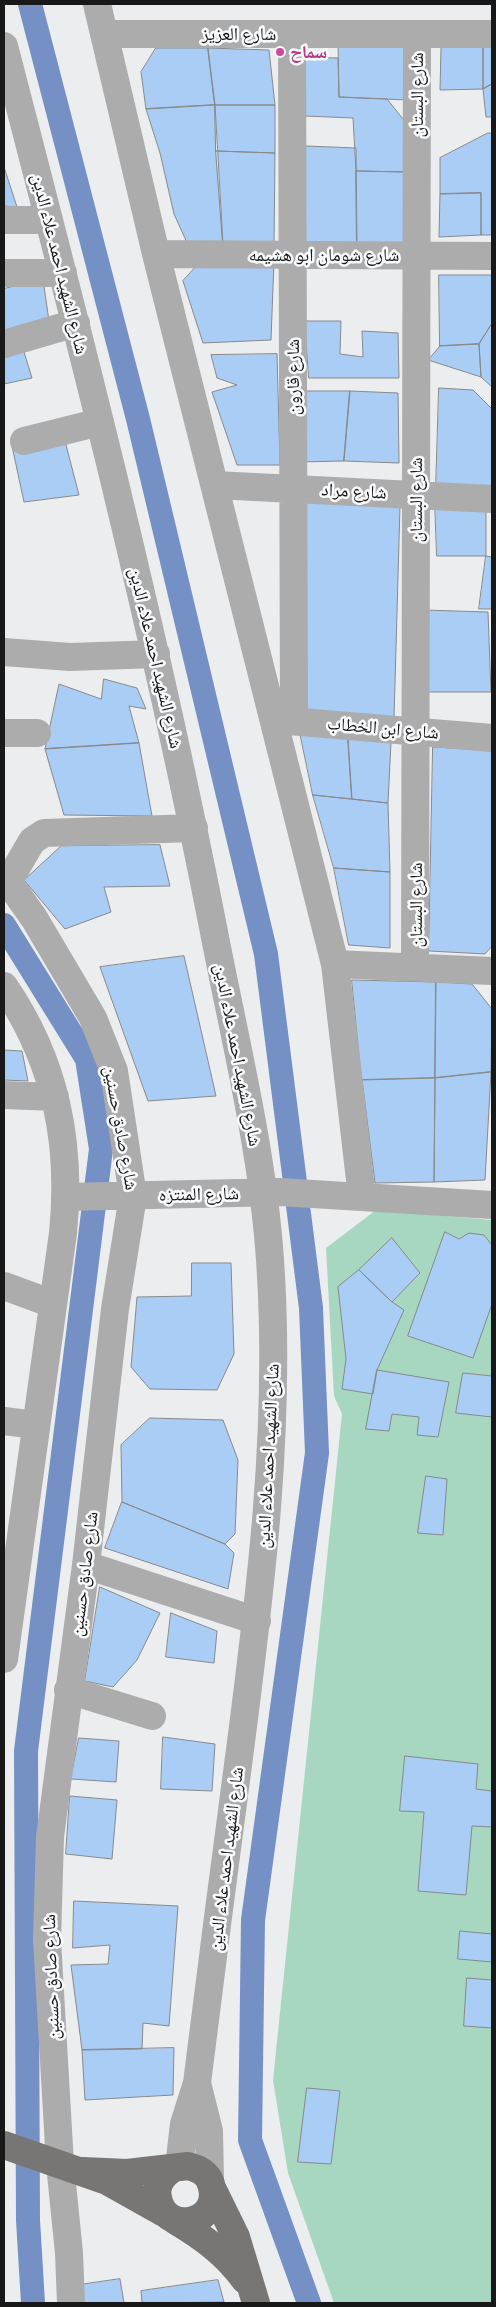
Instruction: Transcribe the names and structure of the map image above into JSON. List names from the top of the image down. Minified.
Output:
{"streets":{"main road":["شارع الشهيد احمد علاء الدين"],"street":["شارع العزيز","شارع البستان","شارع شومان ابو هشيمه","شارع قارون","شارع مراد","شارع ابن الخطاب","شارع صادق حسنين","شارع المنتزه"]},"crossings":[["شارع العزيز","شارع البستان"],["شارع العزيز","شارع قارون"],["شارع البستان","شارع شومان ابو هشيمه"],["شارع البستان","شارع مراد"],["شارع البستان","شارع ابن الخطاب"],["شارع شومان ابو هشيمه","شارع قارون"],["شارع الشهيد احمد علاء الدين","شارع صادق حسنين"],["شارع الشهيد احمد علاء الدين","شارع المنتزه"],["شارع قارون","شارع مراد"],["شارع قارون","شارع ابن الخطاب"],["شارع صادق حسنين","شارع المنتزه"]],"places":["سماح"]}
